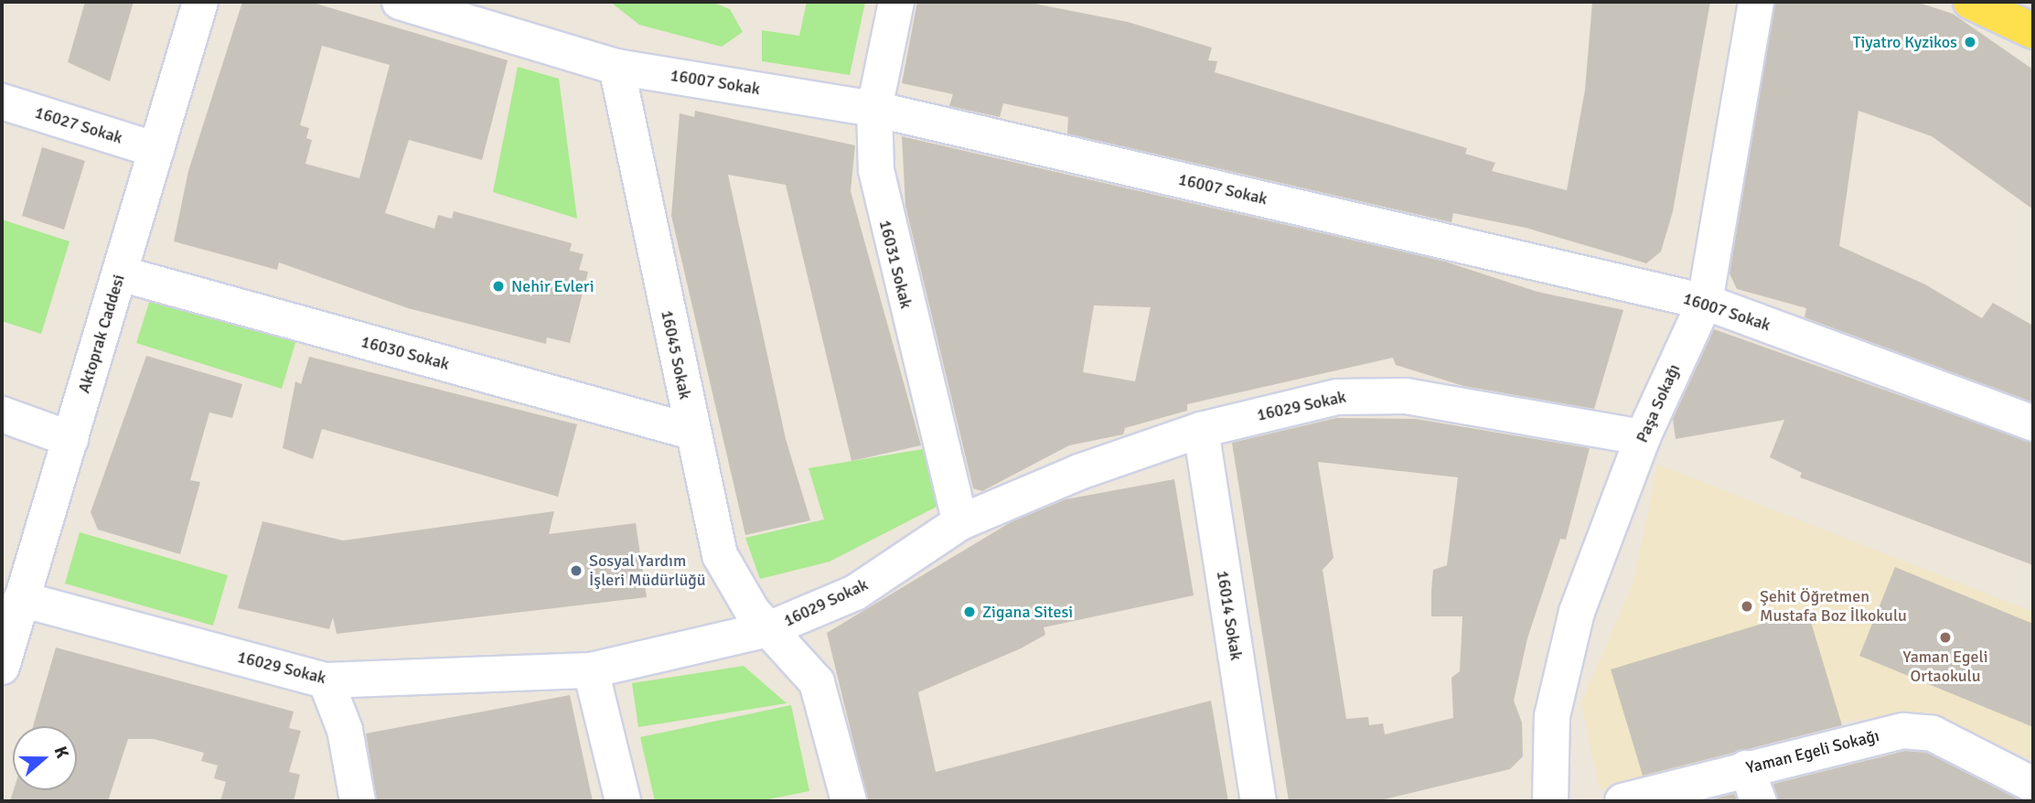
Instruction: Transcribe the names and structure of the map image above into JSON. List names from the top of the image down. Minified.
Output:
{"streets":{"street":["16007 Sokak","16027 Sokak","16031 Sokak","Aktoprak Caddesi","16030 Sokak","16045 Sokak","Paşa Sokağı","16029 Sokak","16014 Sokak","Yaman Egeli Sokağı"]},"crossings":[["16007 Sokak","16031 Sokak"],["16007 Sokak","16045 Sokak"],["16007 Sokak","Paşa Sokağı"],["16027 Sokak","Aktoprak Caddesi"],["16031 Sokak","16029 Sokak"],["Aktoprak Caddesi","16030 Sokak"],["Aktoprak Caddesi","16029 Sokak"],["16030 Sokak","16045 Sokak"],["16045 Sokak","16029 Sokak"],["Paşa Sokağı","16029 Sokak"],["16029 Sokak","16014 Sokak"]],"places":["Tiyatro Kyzikos","Nehir Evleri","Sosyal Yardım İşleri Müdürlüğü","Şehit Öğretmen Mustafa Boz İlkokulu","Zigana Sitesi","Yaman Egeli Ortaokulu"],"north":"right"}
